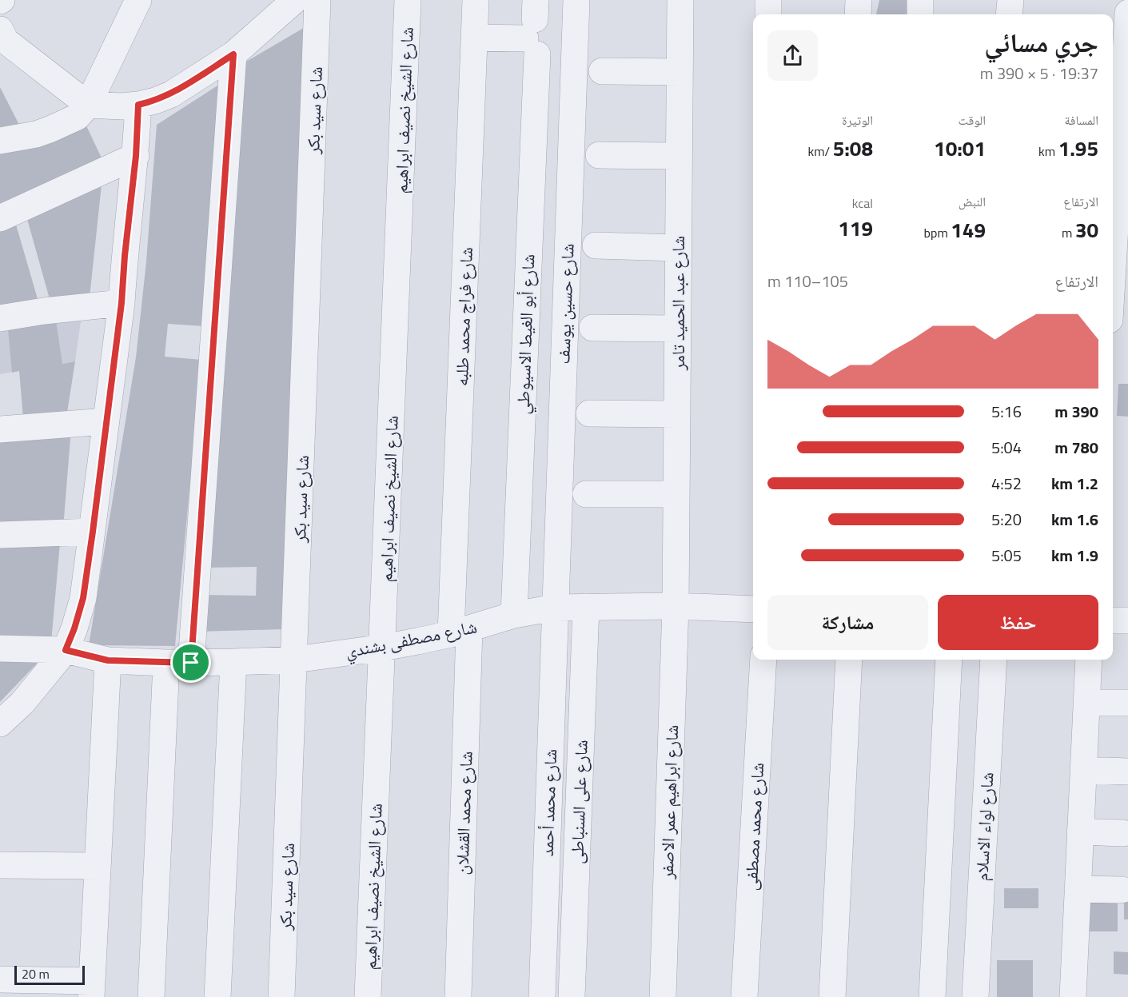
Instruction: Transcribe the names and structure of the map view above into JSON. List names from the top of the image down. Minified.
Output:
{"streets":{"street":["شارع سيد بكر","شارع الشيخ نصيف ابراهيم","شارع عبد الحميد تامر","شارع حسين يوسف","شارع فراج محمد طلبه","شارع أبو الغيط الاسيوطي","شارع مصطفى بشندي","شارع على السنباطى","شارع ابراهيم عمر الاصفر","شارع محمد أحمد","شارع محمد القشلان","شارع محمد مصطفى","شارع لواء الاسلام"]},"crossings":[["شارع سيد بكر","شارع مصطفى بشندي"],["شارع الشيخ نصيف ابراهيم","شارع مصطفى بشندي"],["شارع عبد الحميد تامر","شارع مصطفى بشندي"],["شارع عبد الحميد تامر","شارع ابراهيم عمر الاصفر"],["شارع حسين يوسف","شارع مصطفى بشندي"],["شارع حسين يوسف","شارع محمد أحمد"],["شارع فراج محمد طلبه","شارع مصطفى بشندي"],["شارع فراج محمد طلبه","شارع محمد القشلان"],["شارع أبو الغيط الاسيوطي","شارع مصطفى بشندي"],["شارع مصطفى بشندي","شارع على السنباطى"],["شارع مصطفى بشندي","شارع ابراهيم عمر الاصفر"],["شارع مصطفى بشندي","شارع محمد أحمد"],["شارع مصطفى بشندي","شارع محمد القشلان"]],"scale_bar":"20 m","page":{"heading":["جري مسائي","19:37 · 5 × 390 m"],"stats":[["المسافة","1.95 km"],["الوقت","10:01"],["الوتيرة","5:08 /km"],["الارتفاع","30 m"],["النبض","149 bpm"],["kcal","119"]],"chart":["الارتفاع","105–110 m"],"list":[{"name":"390 m","note":"5:16"},{"name":"780 m","note":"5:04"},{"name":"1.2 km","note":"4:52"},{"name":"1.6 km","note":"5:20"},{"name":"1.9 km","note":"5:05"}],"buttons":["حفظ","مشاركة"],"scale":"20 m"}}
